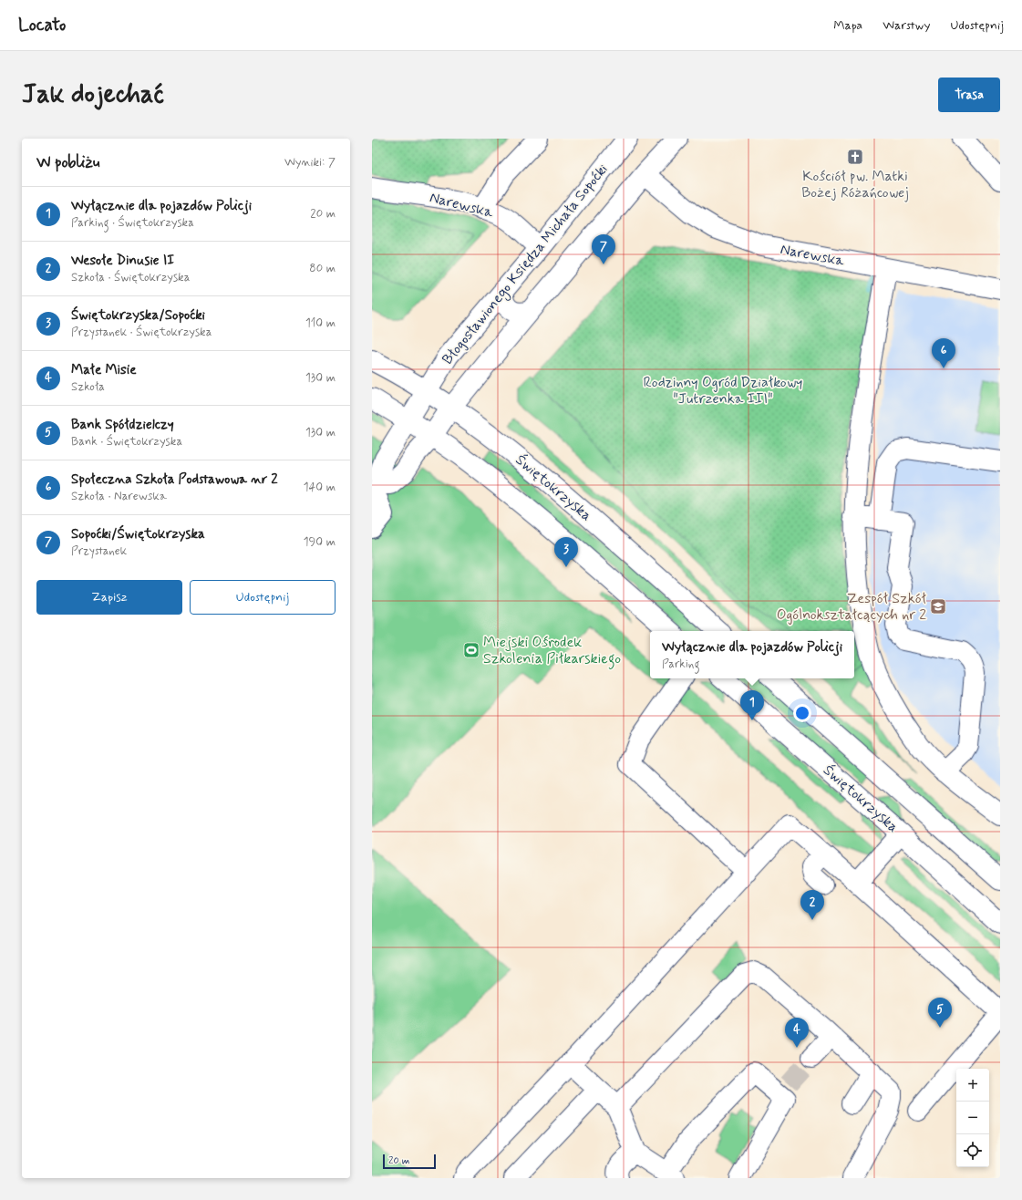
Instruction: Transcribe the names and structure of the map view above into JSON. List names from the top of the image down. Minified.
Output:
{"streets":{"street":["Narewska","Błogosławionego Księdza Michała Sopoćki","Świętokrzyska"]},"crossings":[["Narewska","Błogosławionego Księdza Michała Sopoćki"],["Błogosławionego Księdza Michała Sopoćki","Świętokrzyska"]],"parks":["Rodzinny Ogród Działkowy \"Jutrzenka III\""],"places":{"church":["Kościół pw. Matki Bożej Różańcowej"],"school or university":["Zespół Szkół Ogólnokształcących nr 2"],"sports":["Miejski Ośrodek Szkolenia Piłkarskiego"]},"scale_bar":"20 m","page":{"header":"Locato","nav":["Mapa","Warstwy","Udostępnij"],"buttons":["Trasa",["Zapisz","Udostępnij"]],"title":"Jak dojechać","heading":["W pobliżu","Wyniki: 7"],"list":[{"mark":"1","name":"Wyłącznie dla pojazdów Policji","note":"Parking · Świętokrzyska","value":"20 m"},{"mark":"2","name":"Wesołe Dinusie II","note":"Szkoła · Świętokrzyska","value":"80 m"},{"mark":"3","name":"Świętokrzyska/Sopoćki","note":"Przystanek · Świętokrzyska","value":"110 m"},{"mark":"4","name":"Małe Misie","note":"Szkoła","value":"130 m"},{"mark":"5","name":"Bank Spółdzielczy","note":"Bank · Świętokrzyska","value":"130 m"},{"mark":"6","name":"Społeczna Szkoła Podstawowa nr 2","note":"Szkoła · Narewska","value":"140 m"},{"mark":"7","name":"Sopoćki/Świętokrzyska","note":"Przystanek","value":"190 m"}],"pins":["7","6","3","1","2","5","4"],"popup":["Wyłącznie dla pojazdów Policji","Parking"],"map_buttons":["+","−"],"scale":"20 m"}}
